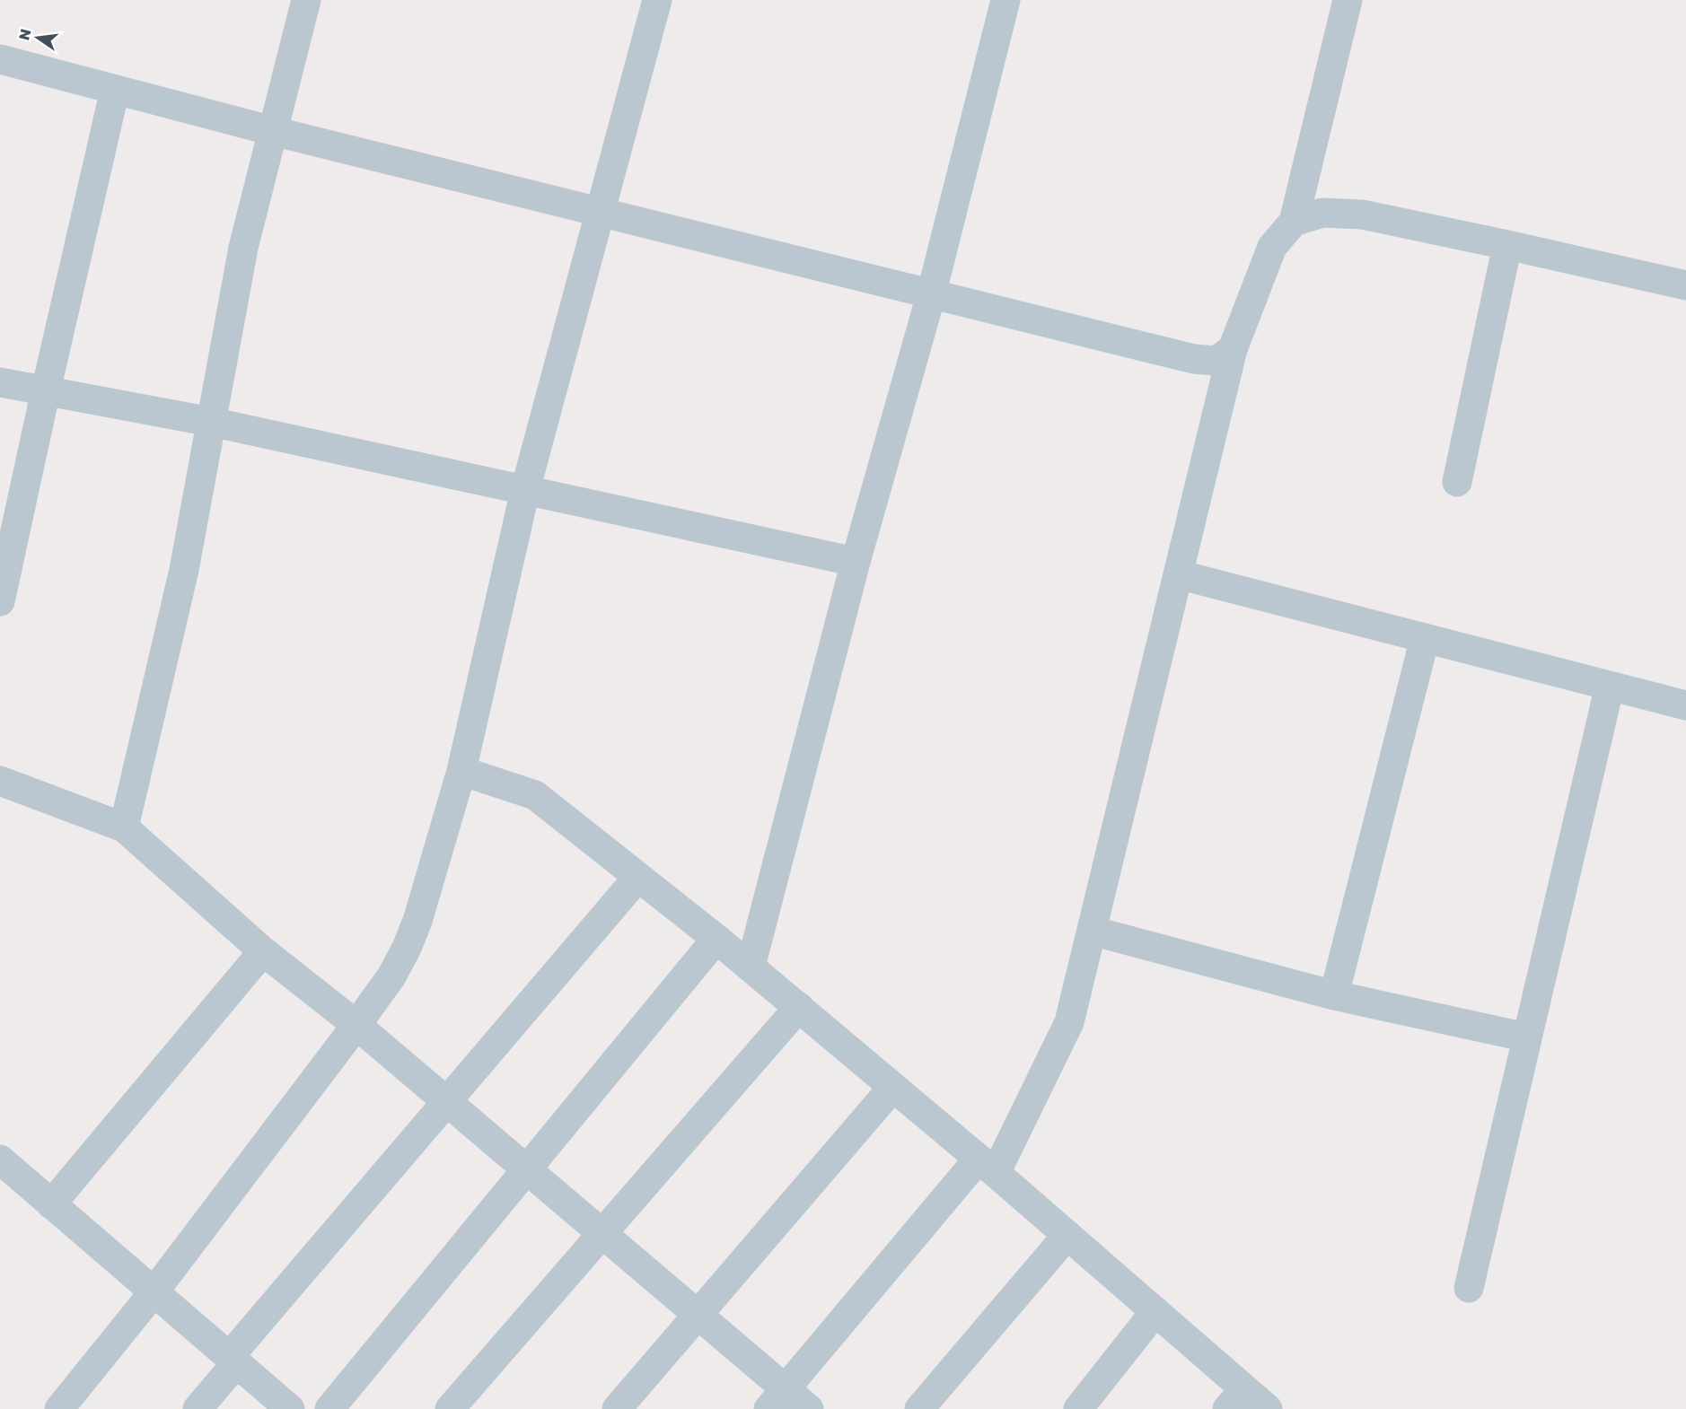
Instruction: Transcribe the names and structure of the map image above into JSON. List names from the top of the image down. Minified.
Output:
{"north":"left"}
